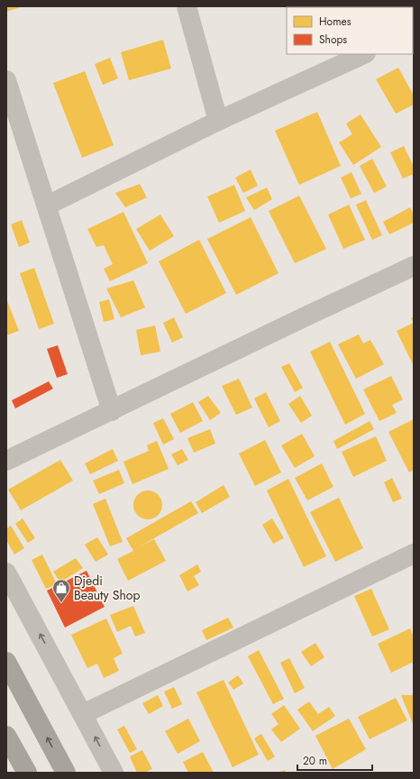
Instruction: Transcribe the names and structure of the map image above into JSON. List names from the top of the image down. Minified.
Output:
{"places":{"shop":["Djedi Beauty Shop"]},"legend":["Homes","Shops"],"scale_bar":"20 m"}
